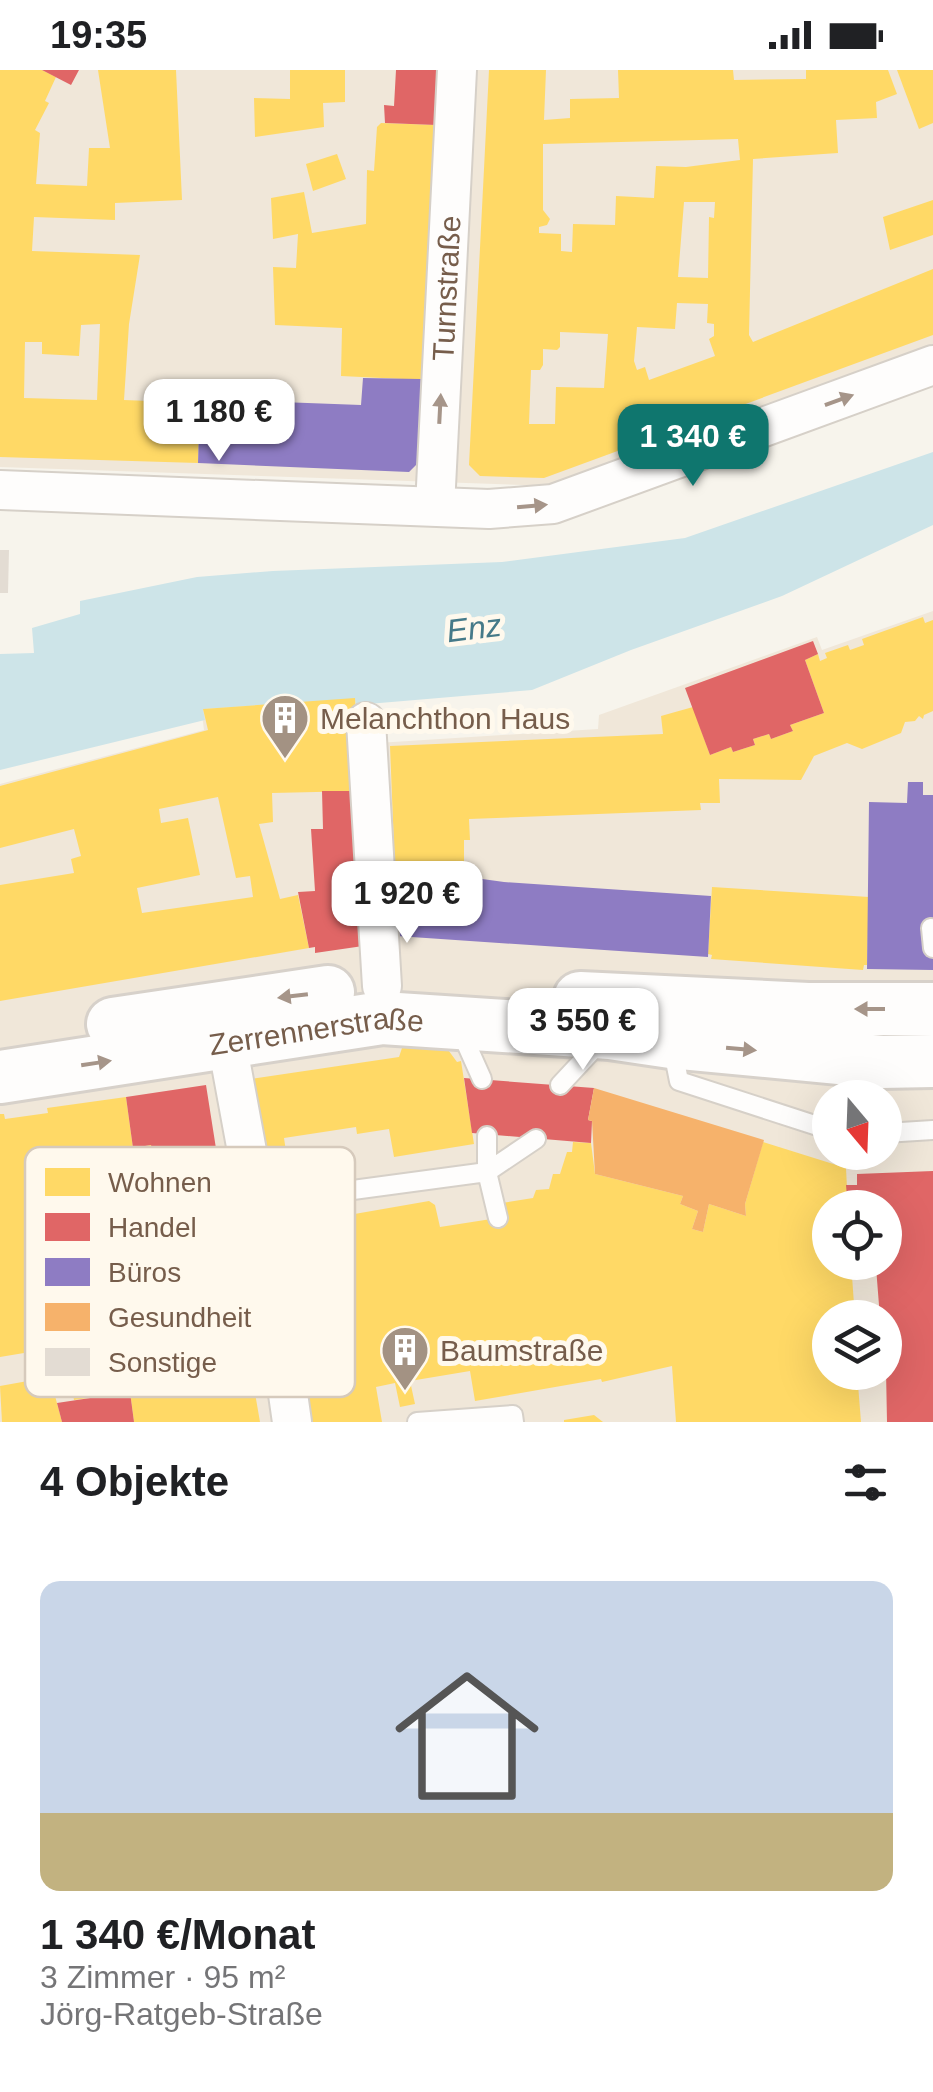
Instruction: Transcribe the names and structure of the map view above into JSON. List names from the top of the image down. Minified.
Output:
{"streets":{"main road":["Zerrennerstraße"],"street":["Turnstraße"]},"one_way":["Turnstraße"],"water":["Enz"],"places":{"building":["Melanchthon Haus","Baumstraße"]},"legend":["Wohnen","Handel","Büros","Gesundheit","Sonstige"],"north":"bottom","page":{"status":"19:35","price":["1 180 €","1 340 €","1 920 €","3 550 €"],"heading":"4 Objekte","list":[{"name":"1 340 €/Monat","note":"3 Zimmer · 95 m² · Jörg-Ratgeb-Straße"}]}}
